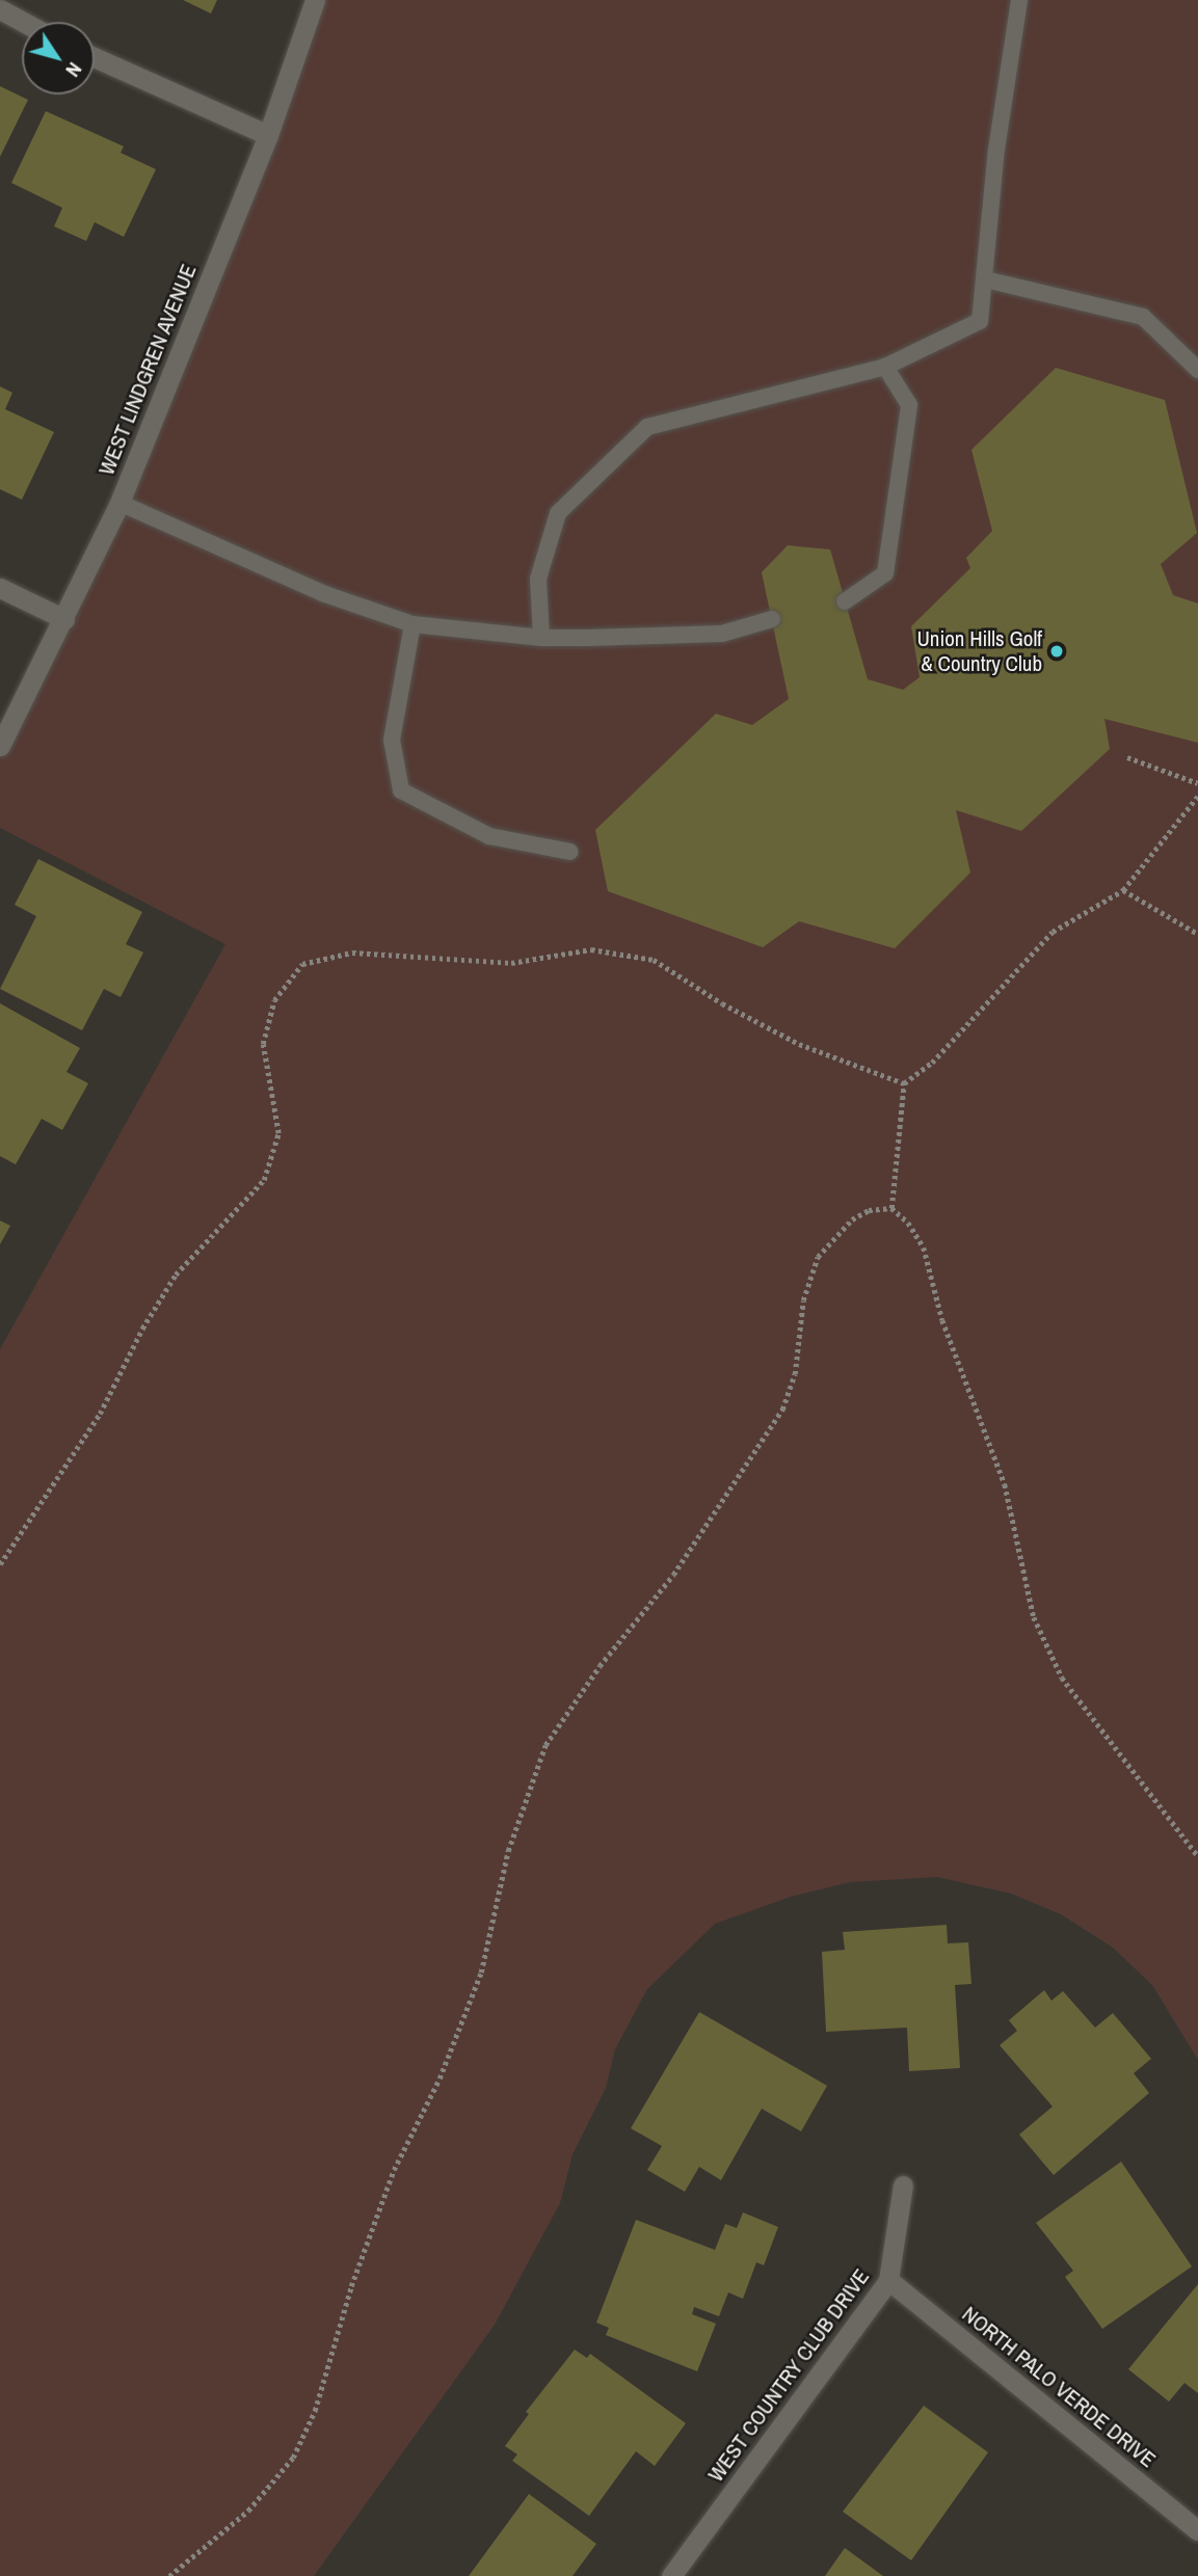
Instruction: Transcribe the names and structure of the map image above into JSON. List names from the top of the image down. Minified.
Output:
{"streets":{"street":["WEST LINDGREN AVENUE","WEST COUNTRY CLUB DRIVE","NORTH PALO VERDE DRIVE"]},"crossings":[["WEST COUNTRY CLUB DRIVE","NORTH PALO VERDE DRIVE"]],"places":["Union Hills Golf & Country Club"],"north":"bottom right"}
